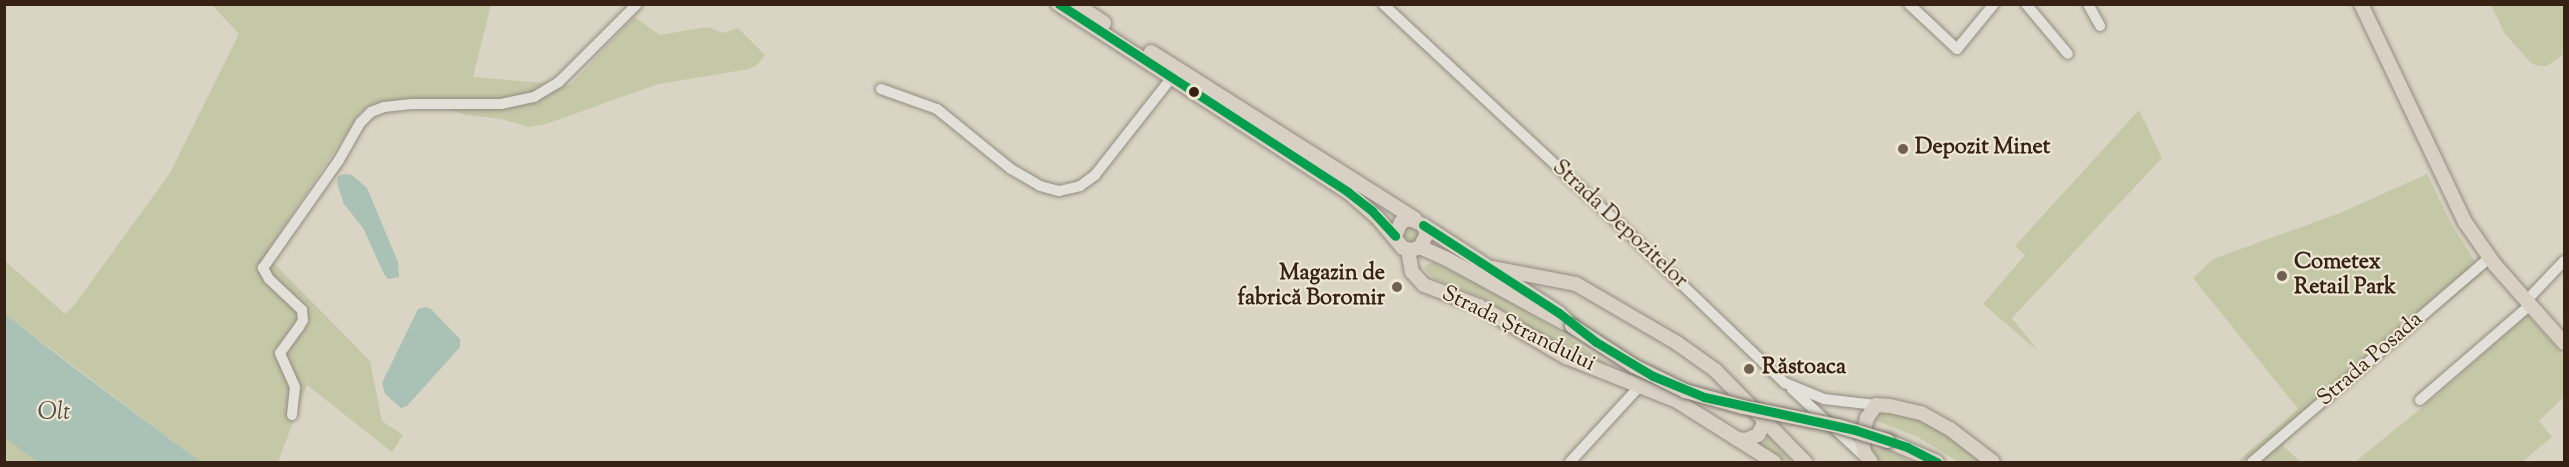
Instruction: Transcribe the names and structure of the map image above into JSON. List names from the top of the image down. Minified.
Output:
{"streets":{"main road":["Strada Ștrandului"],"street":["Strada Depozitelor","Strada Posada"]},"water":["Olt"],"places":["Depozit Minet","Cometex Retail Park","Magazin de fabrică Boromir","Răstoaca"]}
